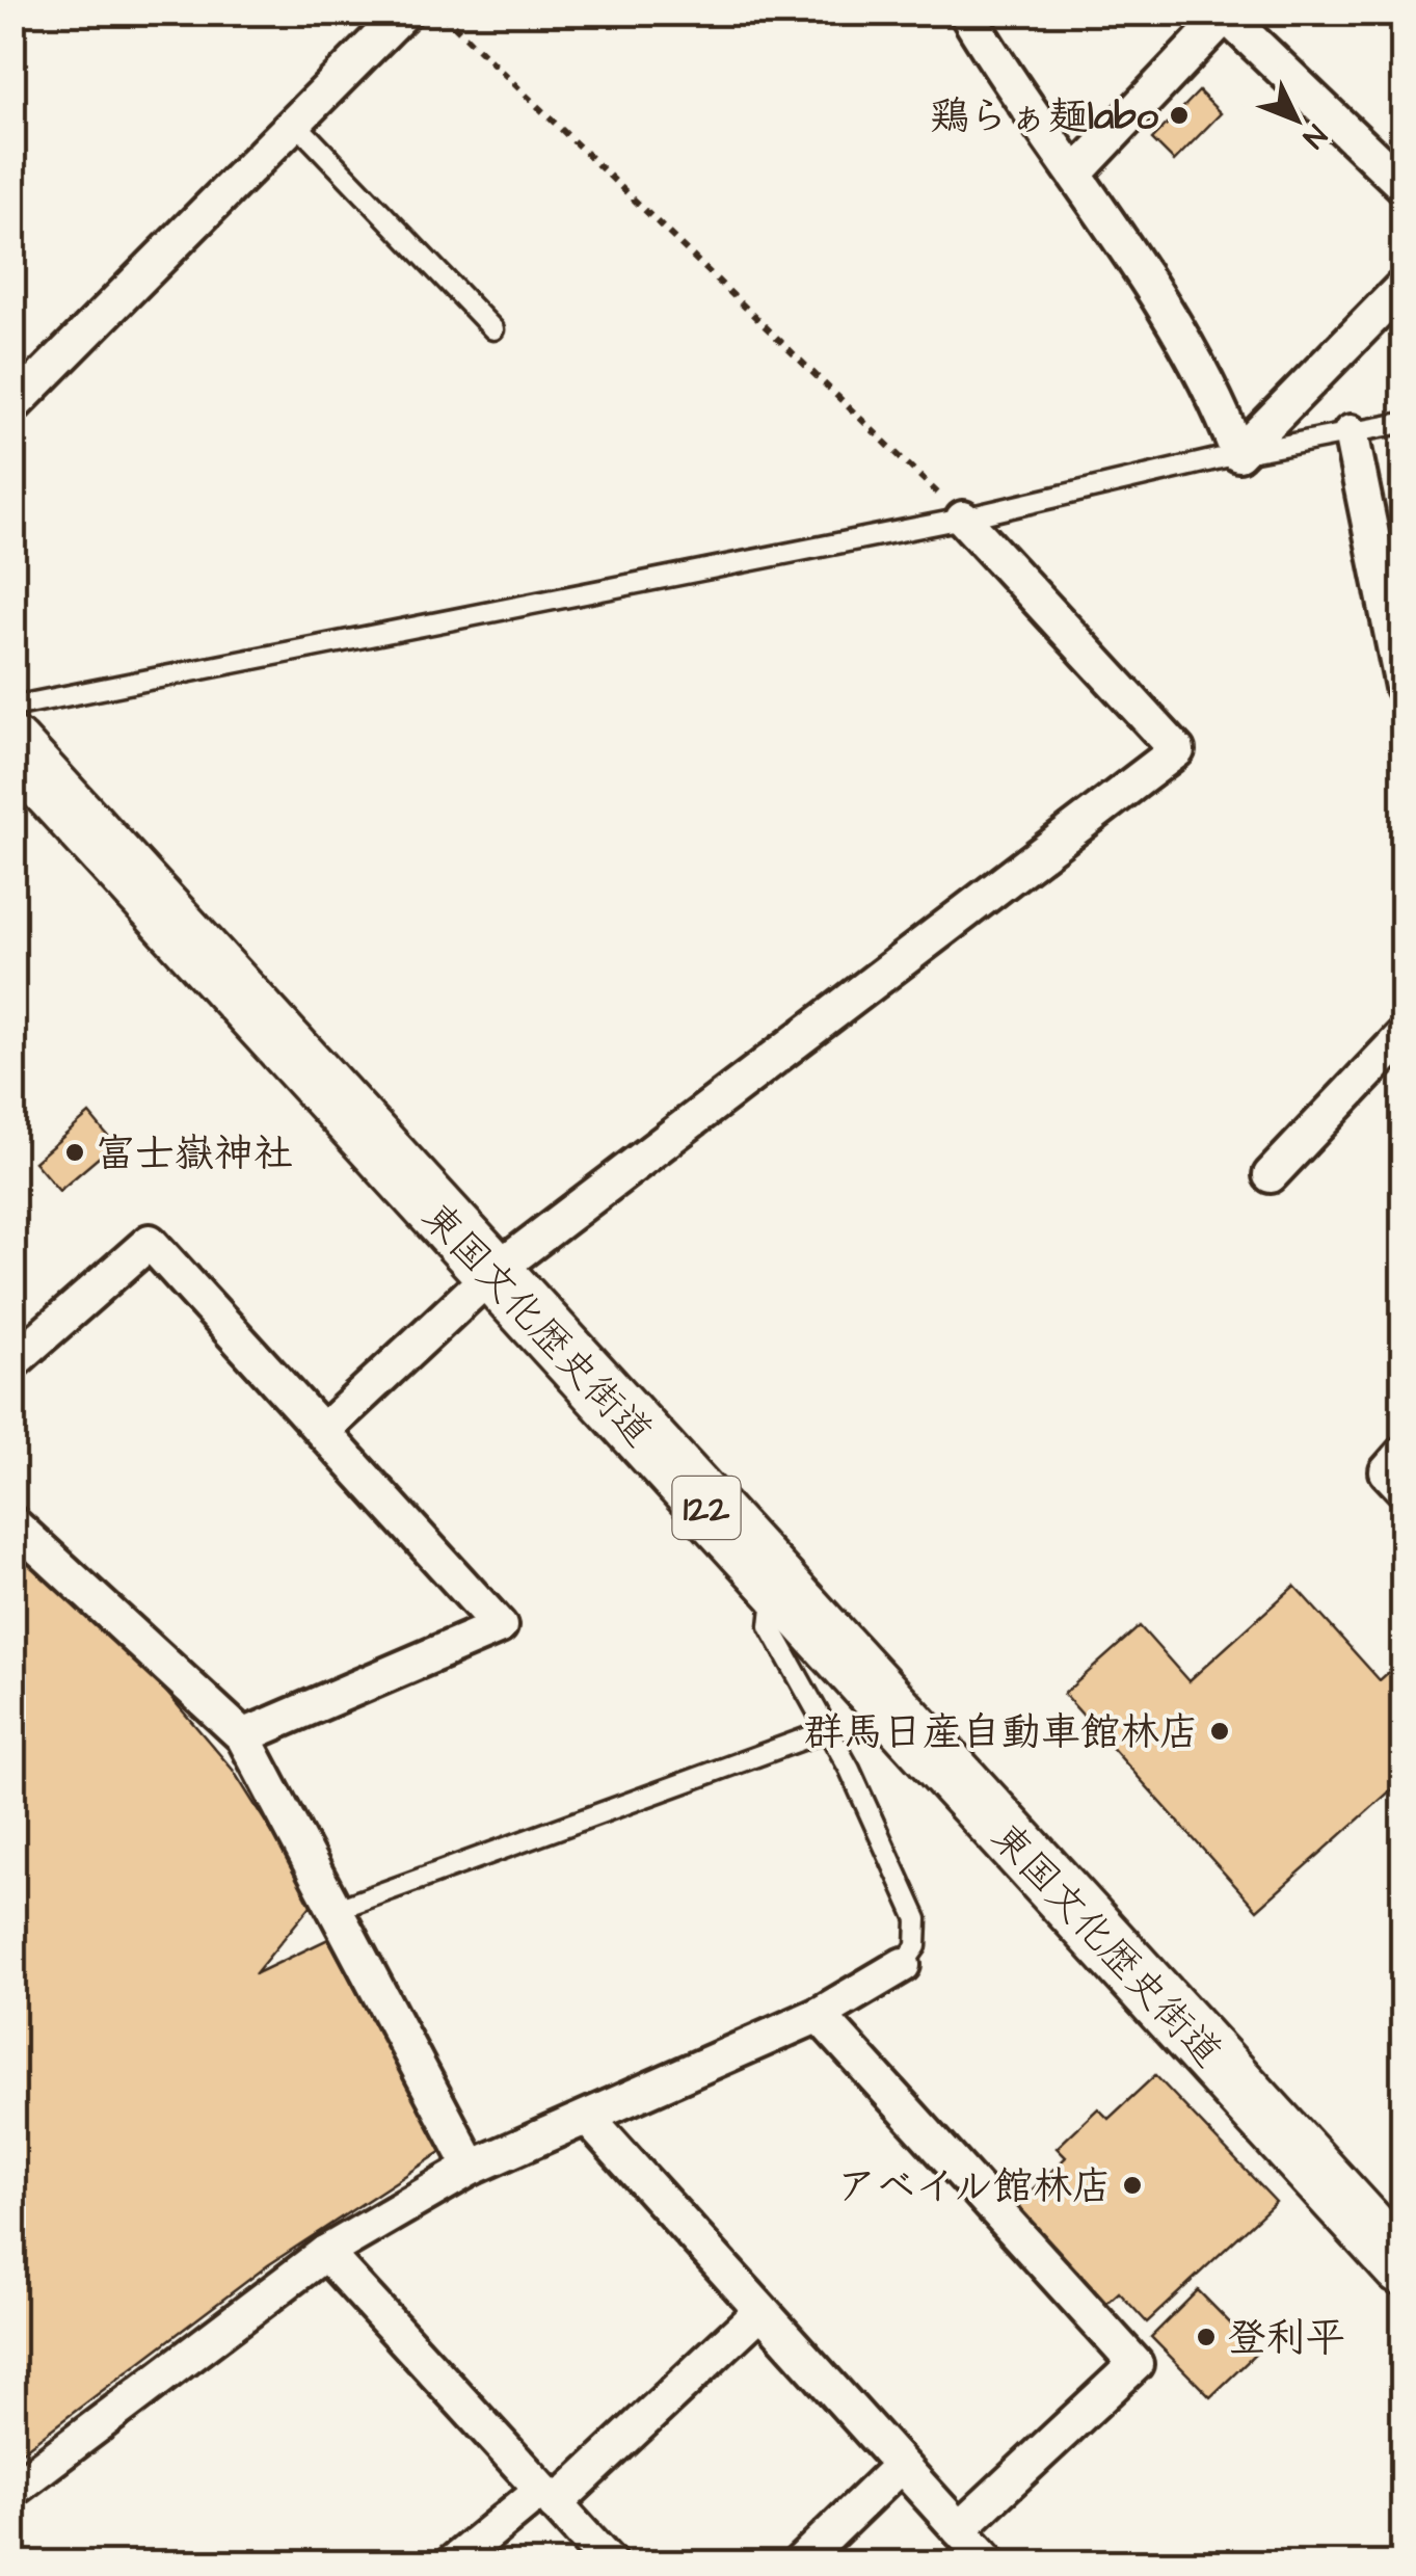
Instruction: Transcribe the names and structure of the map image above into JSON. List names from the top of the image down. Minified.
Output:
{"streets":{"highway":["東国文化歴史街道","122"]},"places":["鶏らぁ麺labo","富士嶽神社","群馬日産自動車館林店","アベイル館林店","登利平"],"north":"bottom right"}
